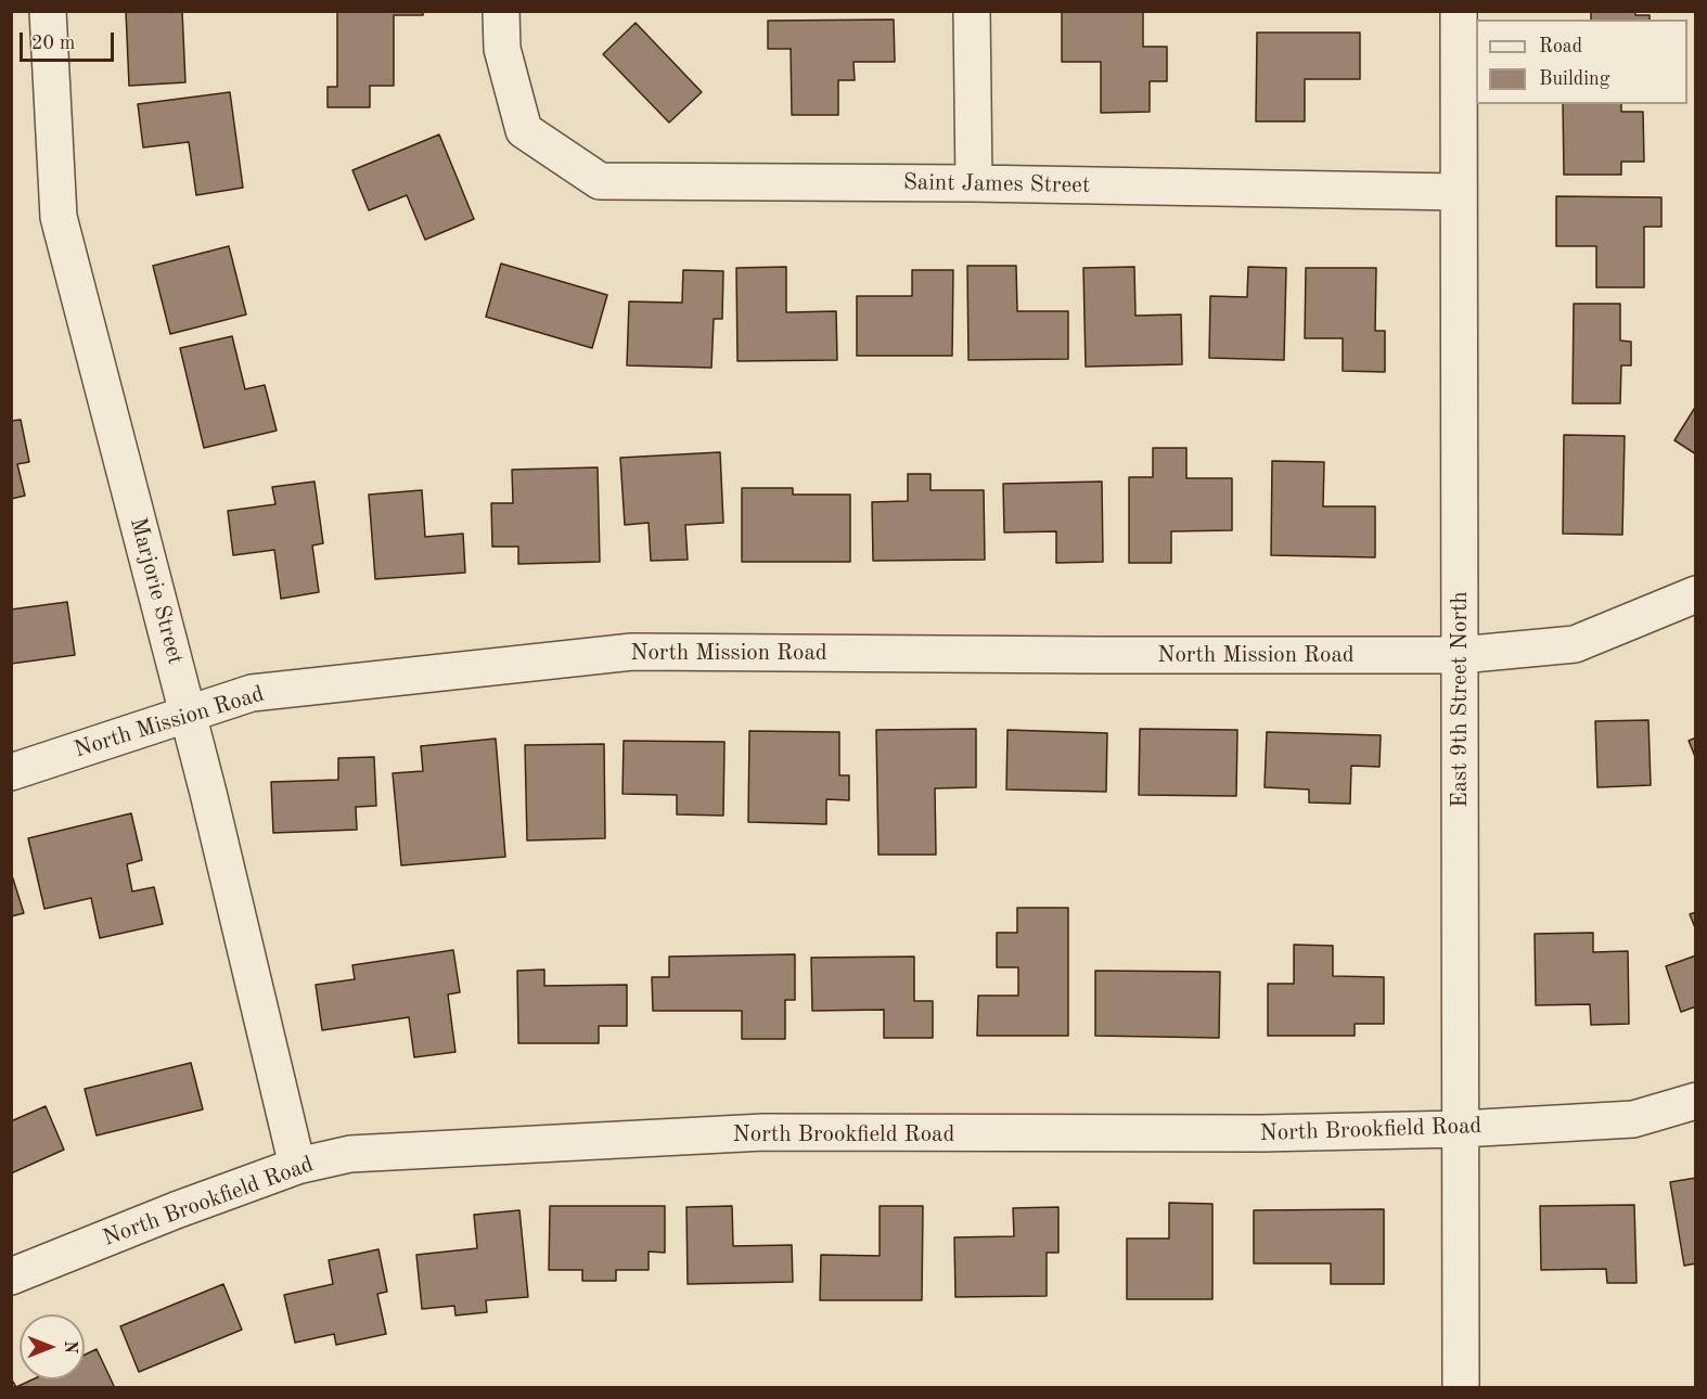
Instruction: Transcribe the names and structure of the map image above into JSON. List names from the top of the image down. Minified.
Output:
{"streets":{"street":["Saint James Street","Marjorie Street","North Mission Road","East 9th Street North","North Brookfield Road"]},"crossings":[["Saint James Street","East 9th Street North"],["Marjorie Street","North Mission Road"],["Marjorie Street","North Brookfield Road"],["North Mission Road","East 9th Street North"],["East 9th Street North","North Brookfield Road"]],"legend":["Road","Building"],"scale_bar":"20 m","north":"right"}
